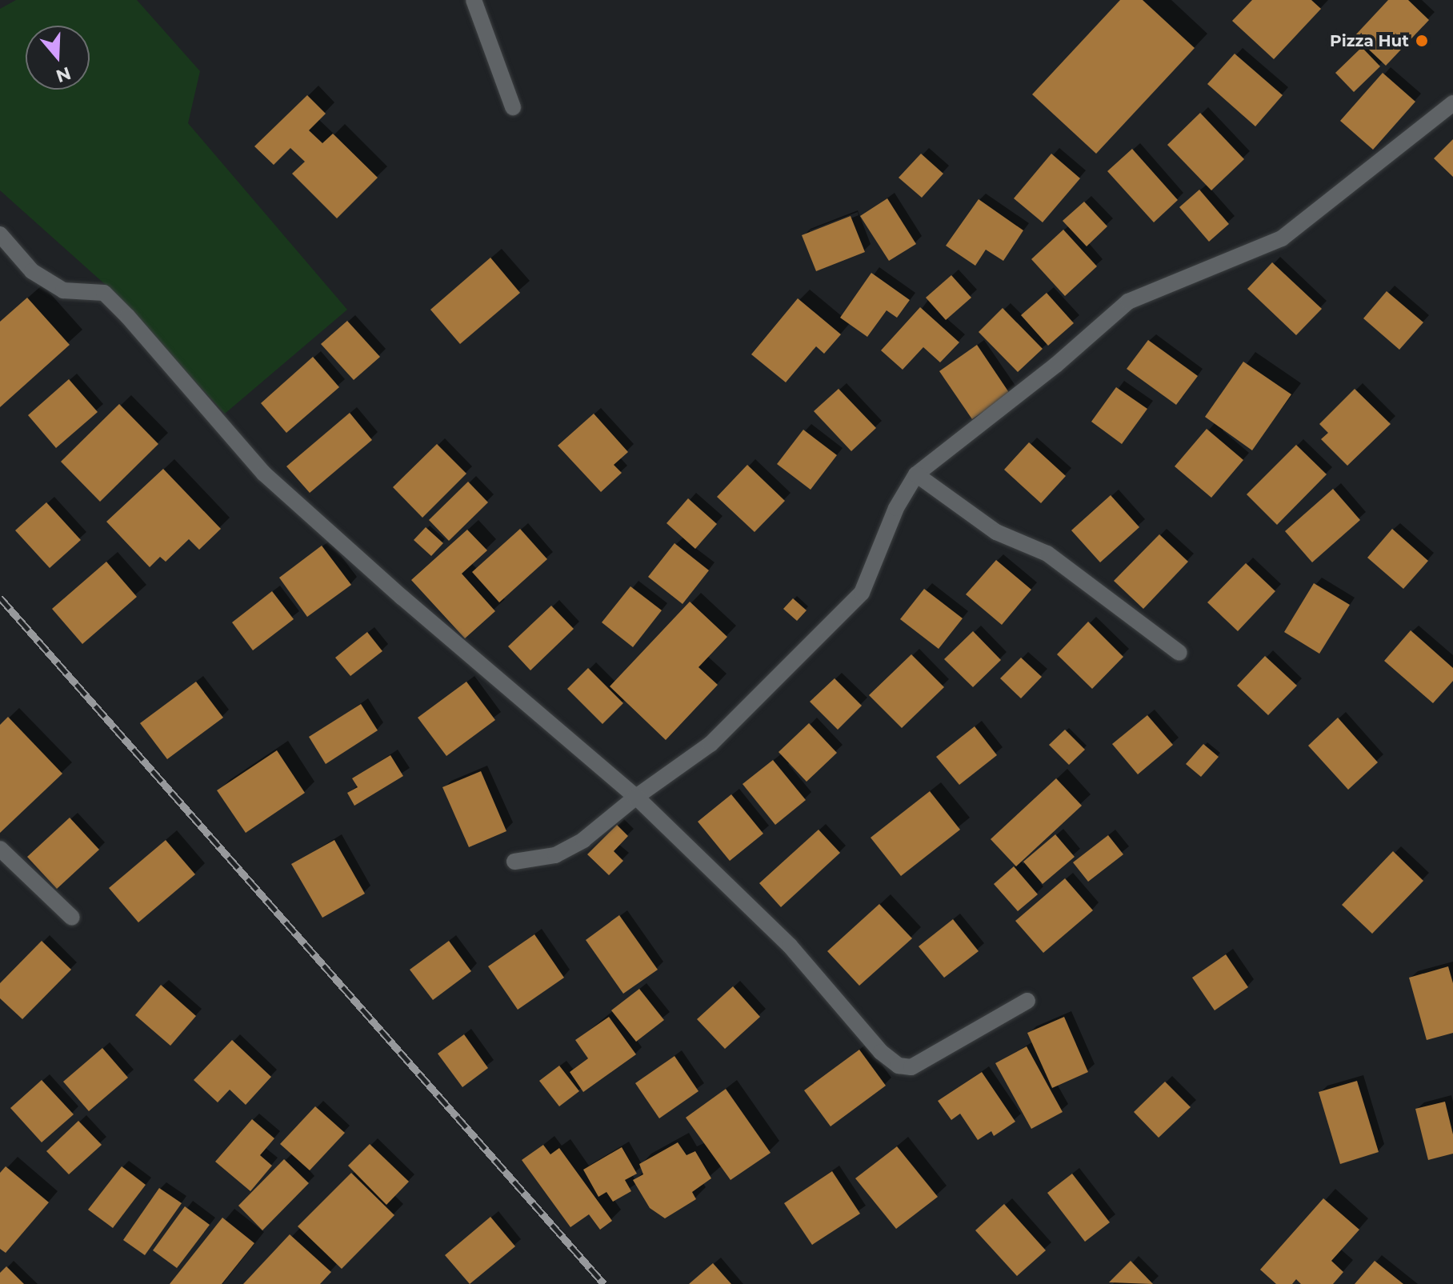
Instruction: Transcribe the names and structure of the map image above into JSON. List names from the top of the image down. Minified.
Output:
{"places":["Pizza Hut"],"north":"bottom"}
